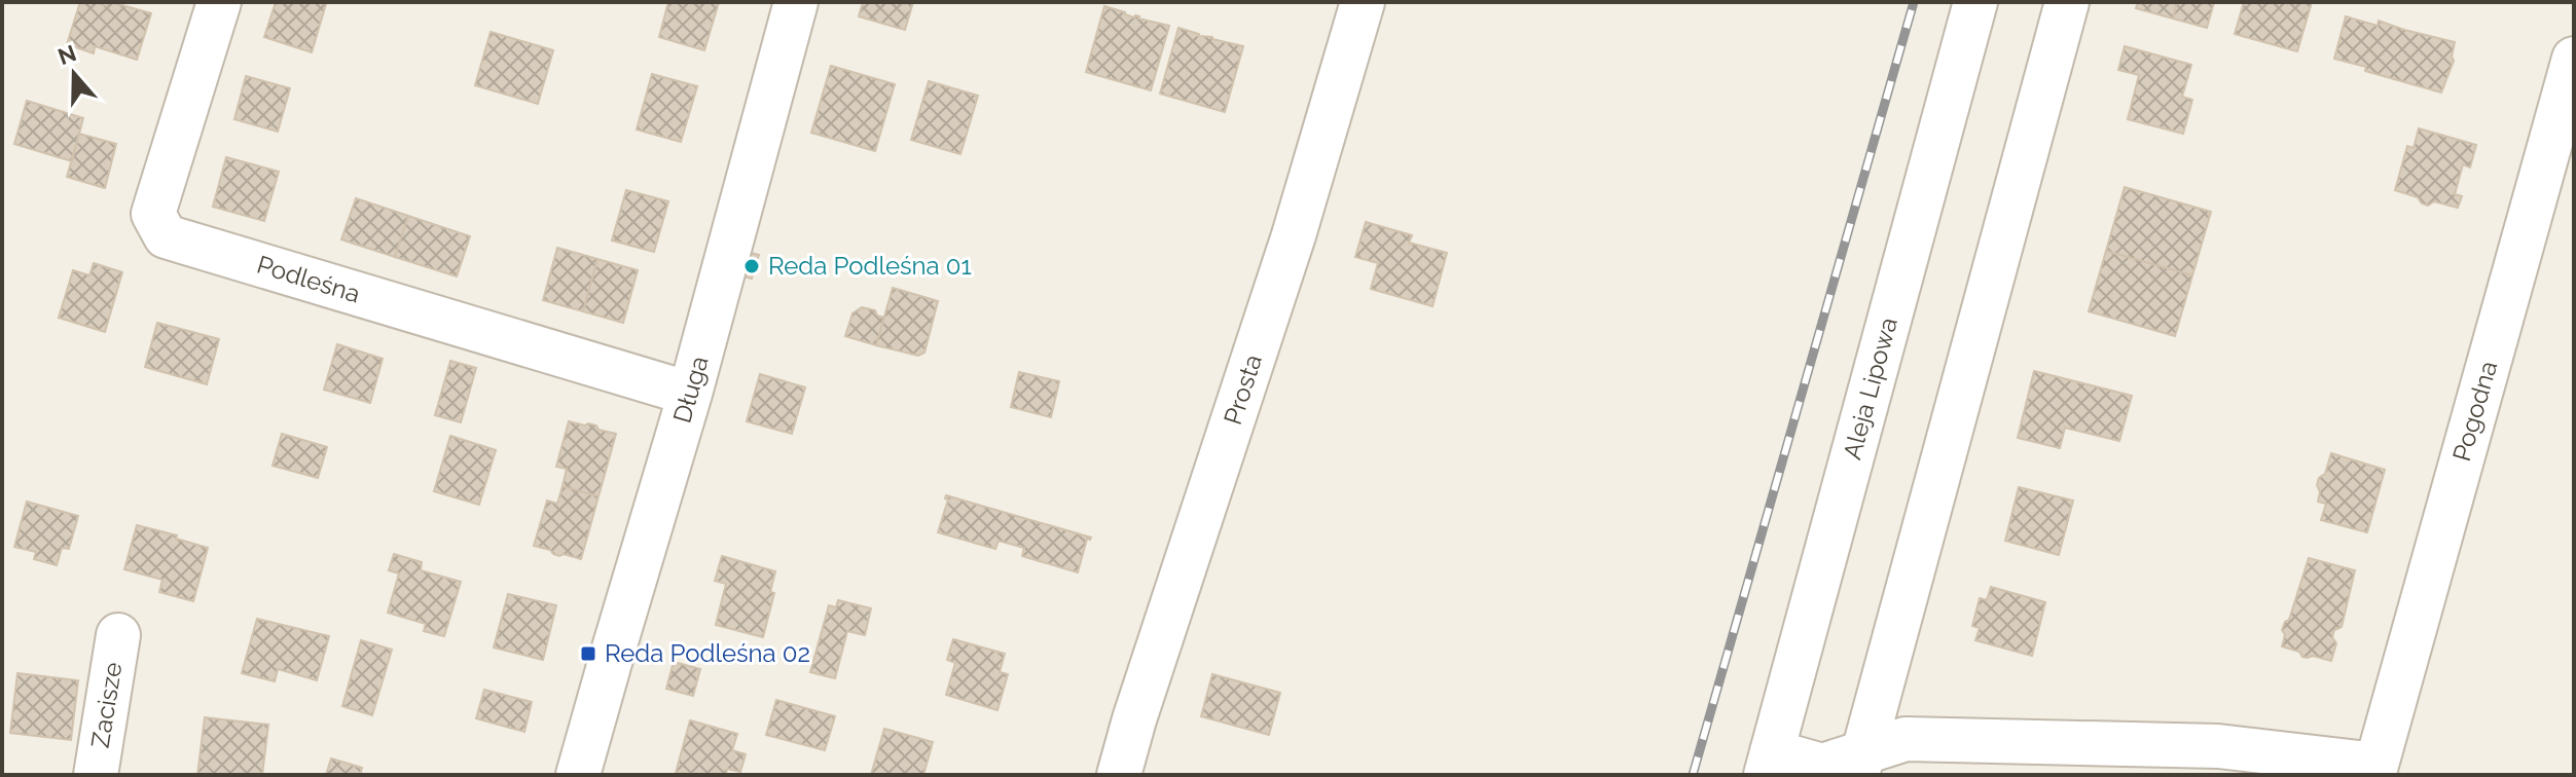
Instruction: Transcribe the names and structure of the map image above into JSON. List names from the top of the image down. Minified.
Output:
{"streets":{"street":["Podleśna","Aleja Lipowa","Długa","Prosta","Pogodna","Zacisze"]},"crossings":[["Podleśna","Długa"],["Aleja Lipowa","Pogodna"]],"places":{"other":["Reda Podleśna 01"],"transit":["Reda Podleśna 02"]},"north":"top"}
